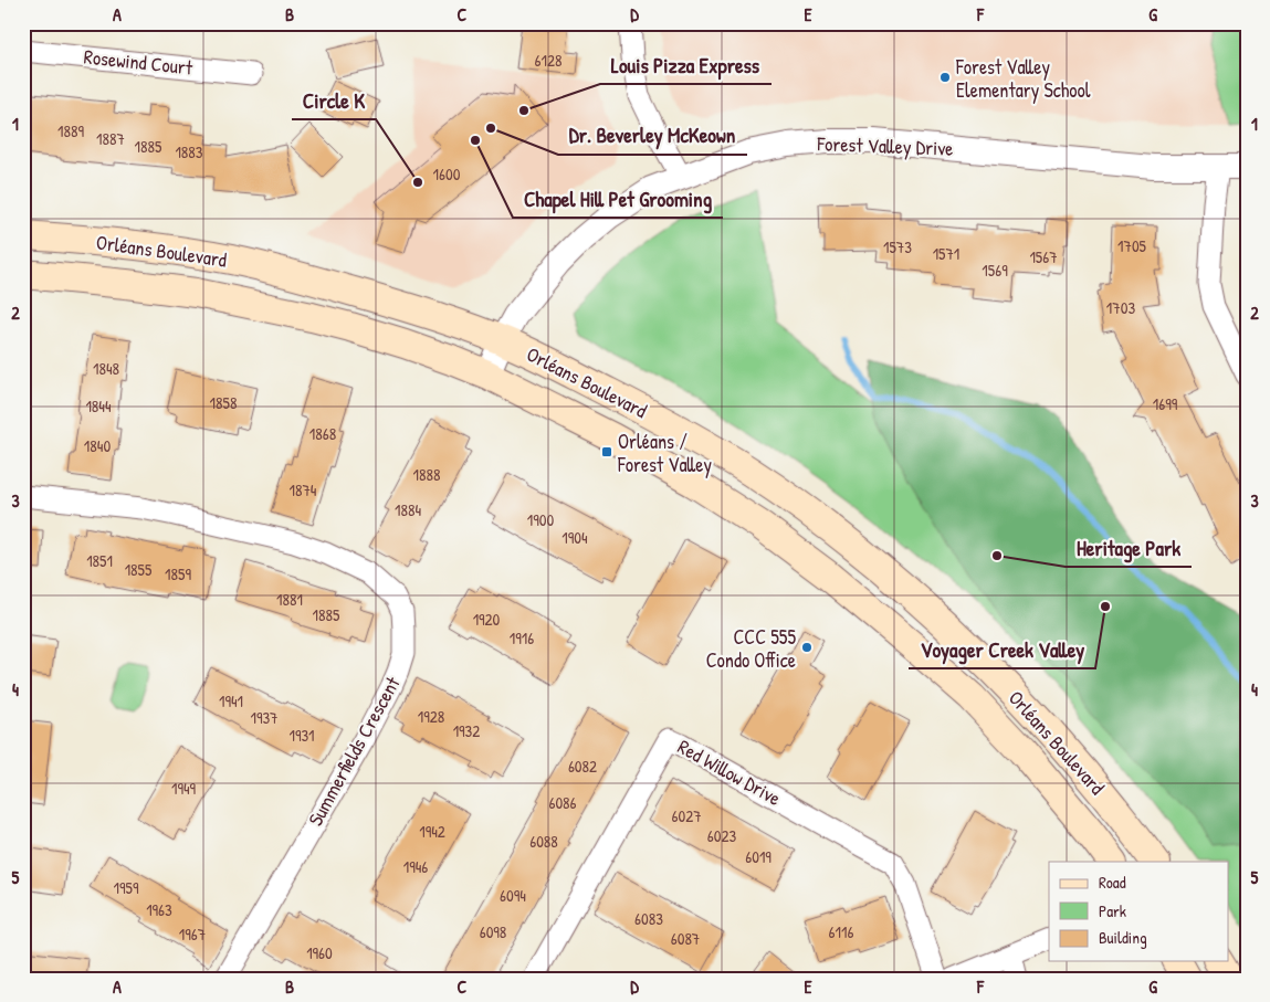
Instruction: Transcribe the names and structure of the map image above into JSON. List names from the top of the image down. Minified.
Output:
{"streets":{"main road":["Orléans Boulevard"],"street":["Rosewind Court","Forest Valley Drive","Summerfields Crescent","Red Willow Drive"]},"crossings":[["Forest Valley Drive","Orléans Boulevard"]],"places":{"other":["Forest Valley Elementary School","Louis Pizza Express","Dr. Beverley McKeown","Chapel Hill Pet Grooming","Circle K","Heritage Park","Voyager Creek Valley","CCC 555 Condo Office"],"transit":["Orléans / Forest Valley"]},"house_numbers":["6128","1889","1887","1885","1883","1600","1705","1573","1571","1567","1569","1703","1848","1858","1699","1844","1868","1840","1888","1874","1884","1900","1904","1851","1855","1859","1881","1885","1920","1916","1941","1928","1937","1932","1931","6082","1949","6086","6027","1942","6023","6088","6019","1946","1959","6094","1963","6083","6098","6116","1967","6087","1960"],"legend":["Road","Park","Building"],"grid":{"columns":["A","B","C","D","E","F","G"],"rows":["1","2","3","4","5"]}}
